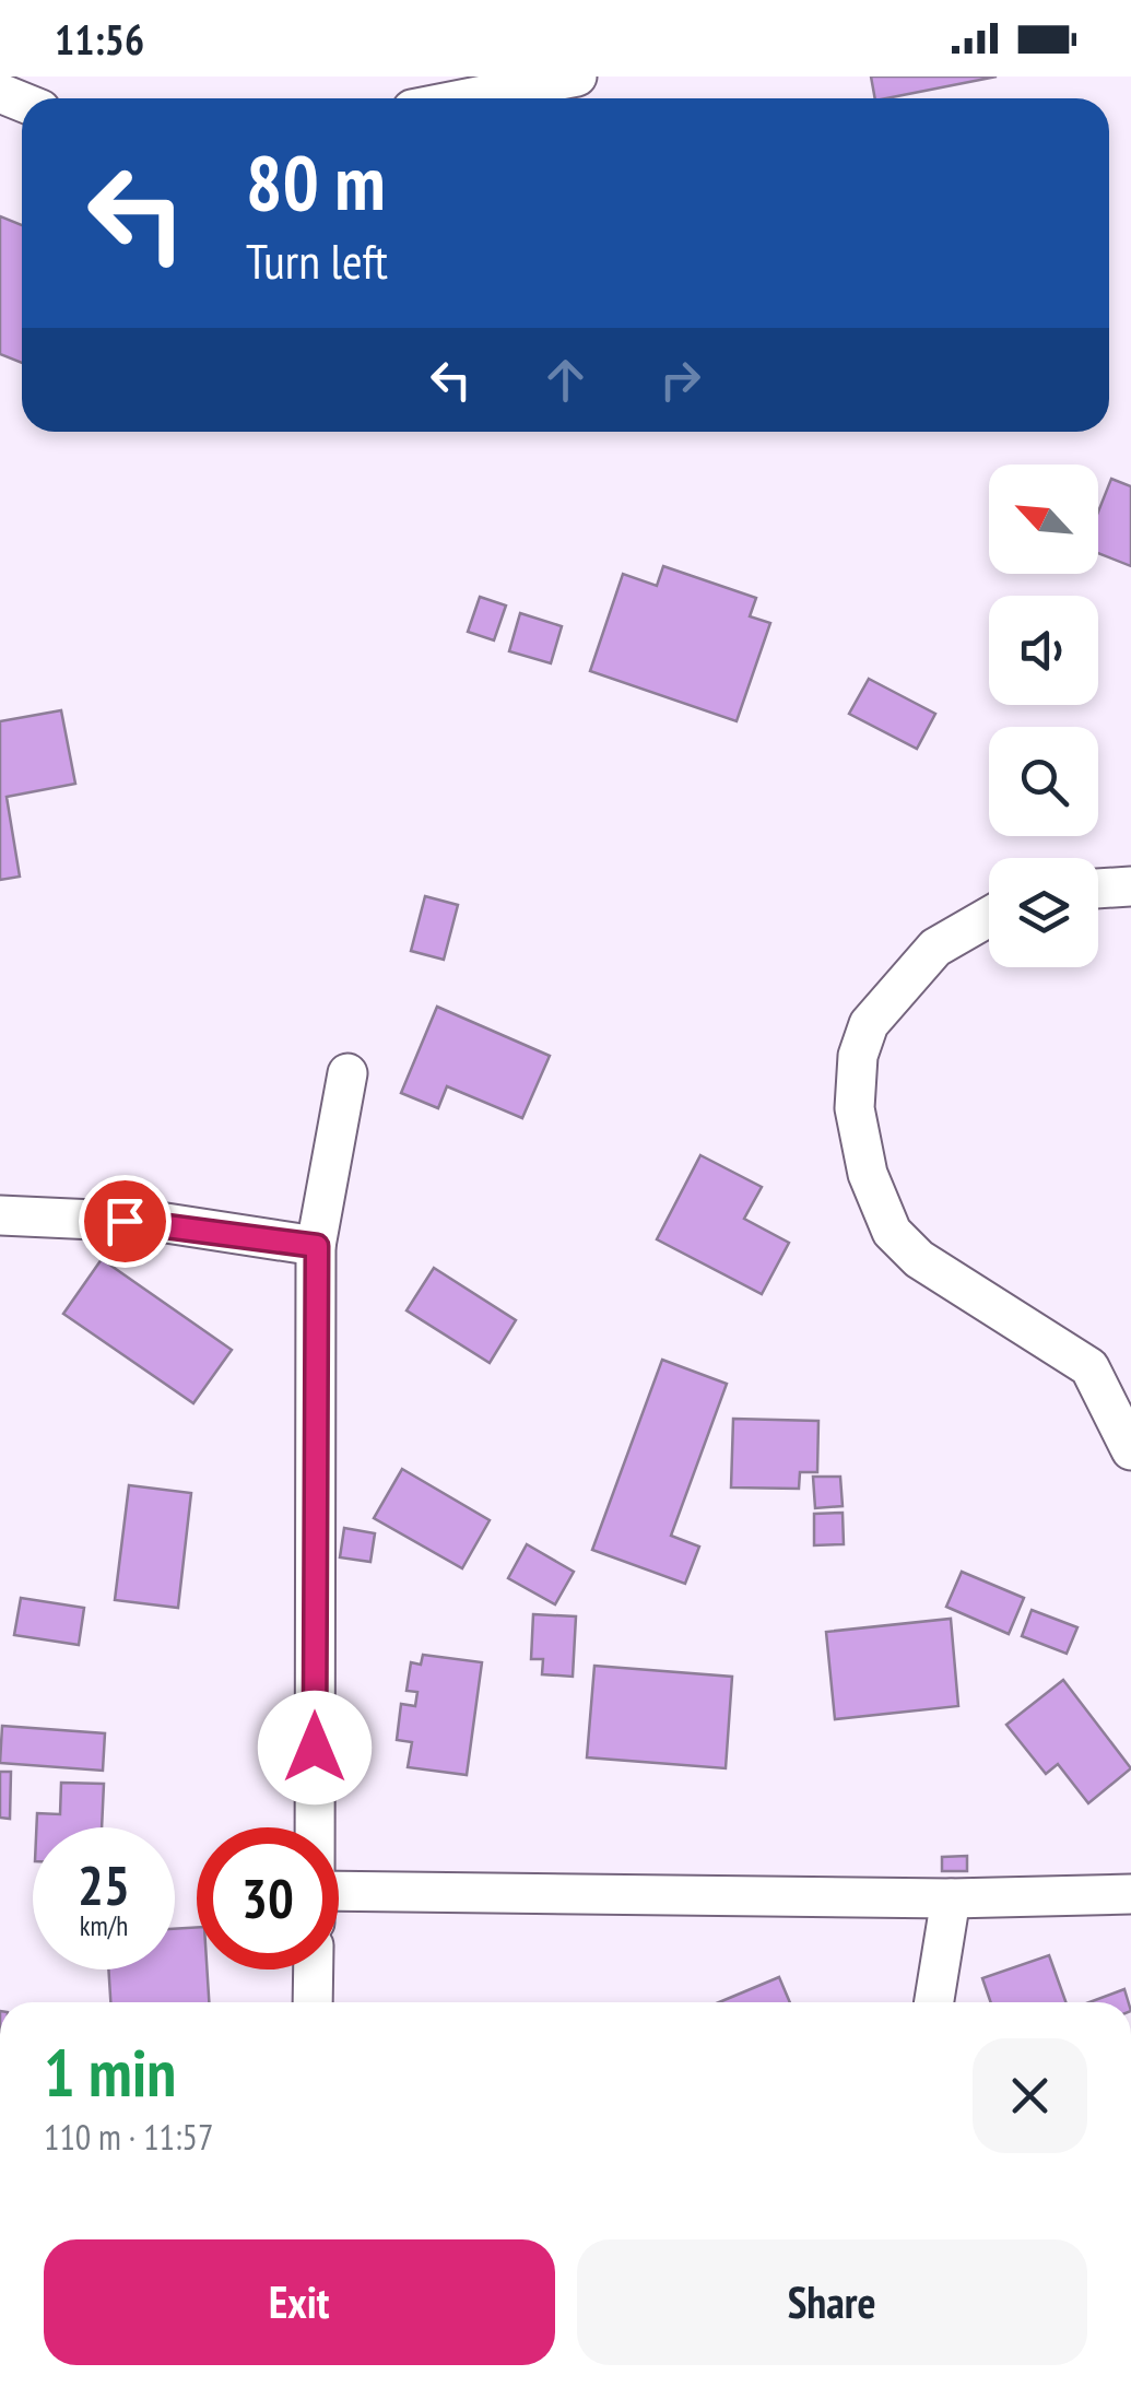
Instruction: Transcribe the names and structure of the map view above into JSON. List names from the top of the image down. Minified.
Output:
{"north":"top left","page":{"status":"11:56","turn":["80 m","Turn left"],"speed":"25 km/h","limit":"30","heading":["1 min","110 m · 11:57"],"buttons":["Exit","Share"]}}
